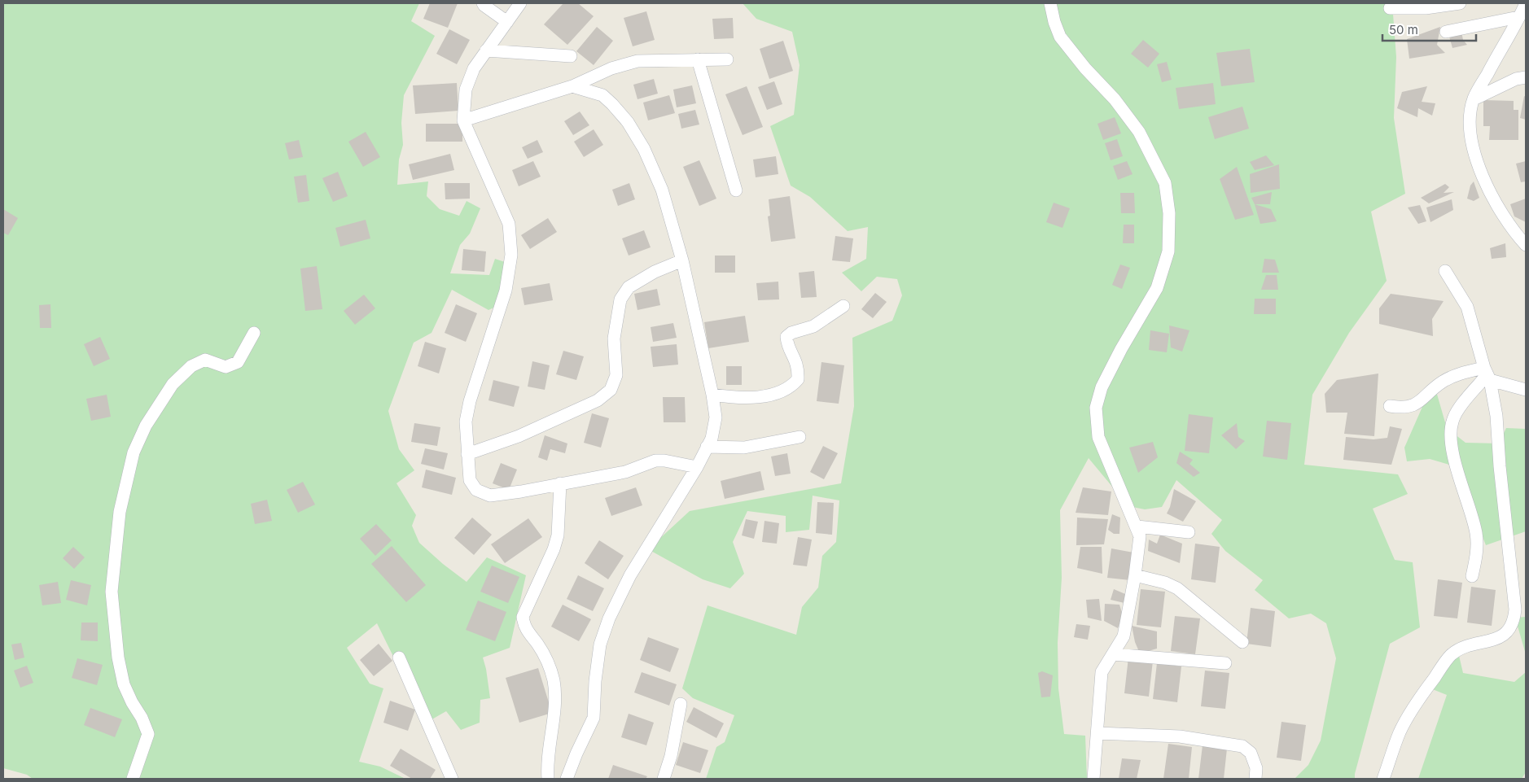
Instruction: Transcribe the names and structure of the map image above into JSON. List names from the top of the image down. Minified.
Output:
{"scale_bar":"50 m"}
